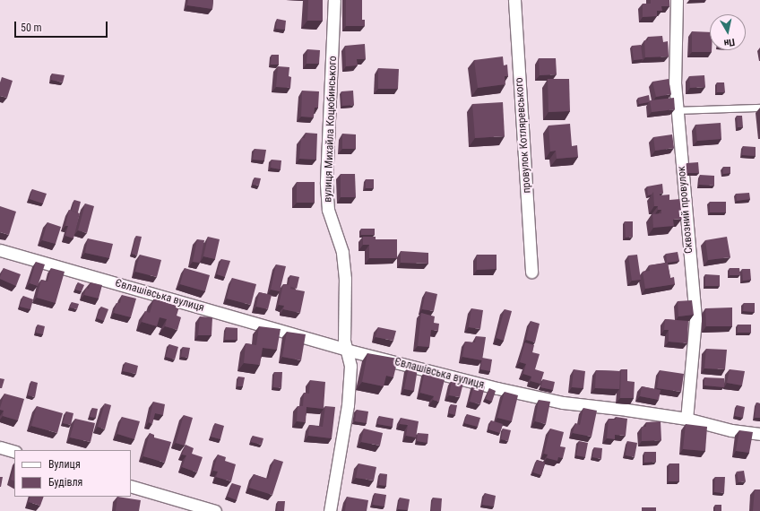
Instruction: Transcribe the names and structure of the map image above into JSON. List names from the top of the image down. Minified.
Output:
{"streets":{"street":["вулиця Михайла Коцюбинського","провулок Котляревського","Сквозний провулок","Євлашівська вулиця"]},"crossings":[["вулиця Михайла Коцюбинського","Євлашівська вулиця"],["Сквозний провулок","Євлашівська вулиця"]],"legend":["Вулиця","Будівля"],"scale_bar":"50 m","north":"bottom"}
